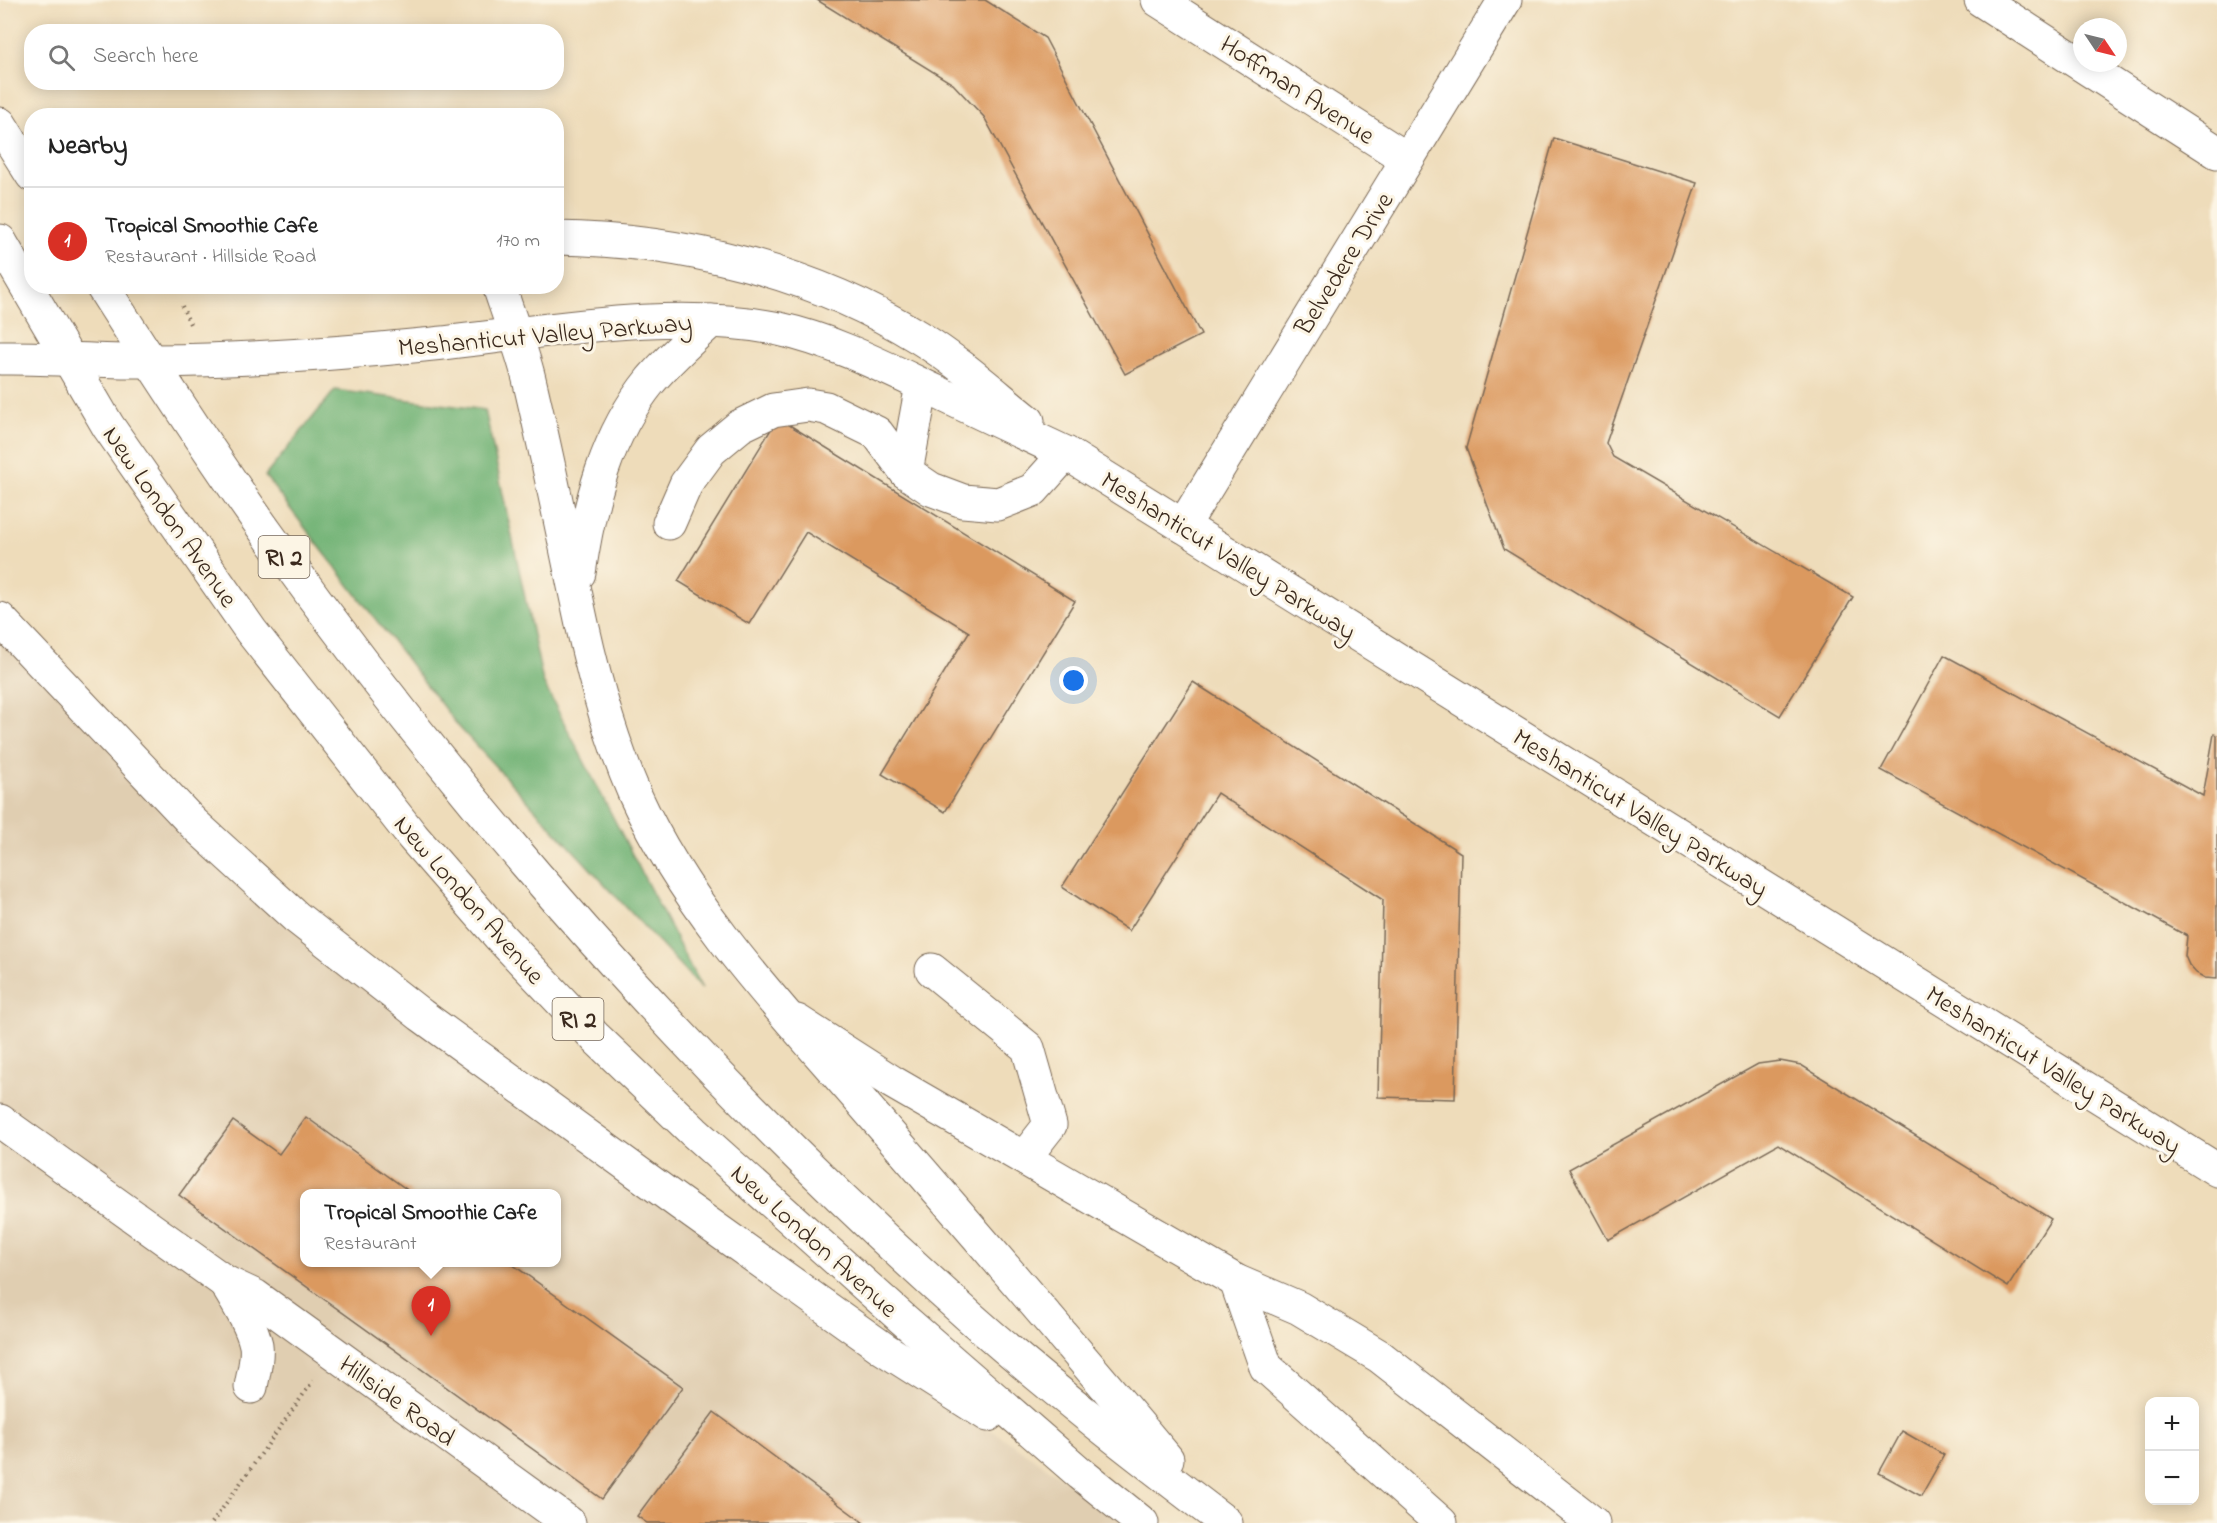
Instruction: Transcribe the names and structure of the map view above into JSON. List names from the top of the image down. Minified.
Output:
{"streets":{"main road":["Hoffman Avenue","Belvedere Drive","Meshanticut Valley Parkway","New London Avenue","RI 2","Hillside Road"]},"crossings":[["Hoffman Avenue","Belvedere Drive"],["Belvedere Drive","Meshanticut Valley Parkway"],["Meshanticut Valley Parkway","New London Avenue"]],"north":"bottom right","page":{"search":"Search here","heading":"Nearby","list":[{"mark":"1","name":"Tropical Smoothie Cafe","note":"Restaurant · Hillside Road","value":"170 m"}],"popup":["Tropical Smoothie Cafe","Restaurant"],"pins":"1","map_buttons":["+","−"]}}
